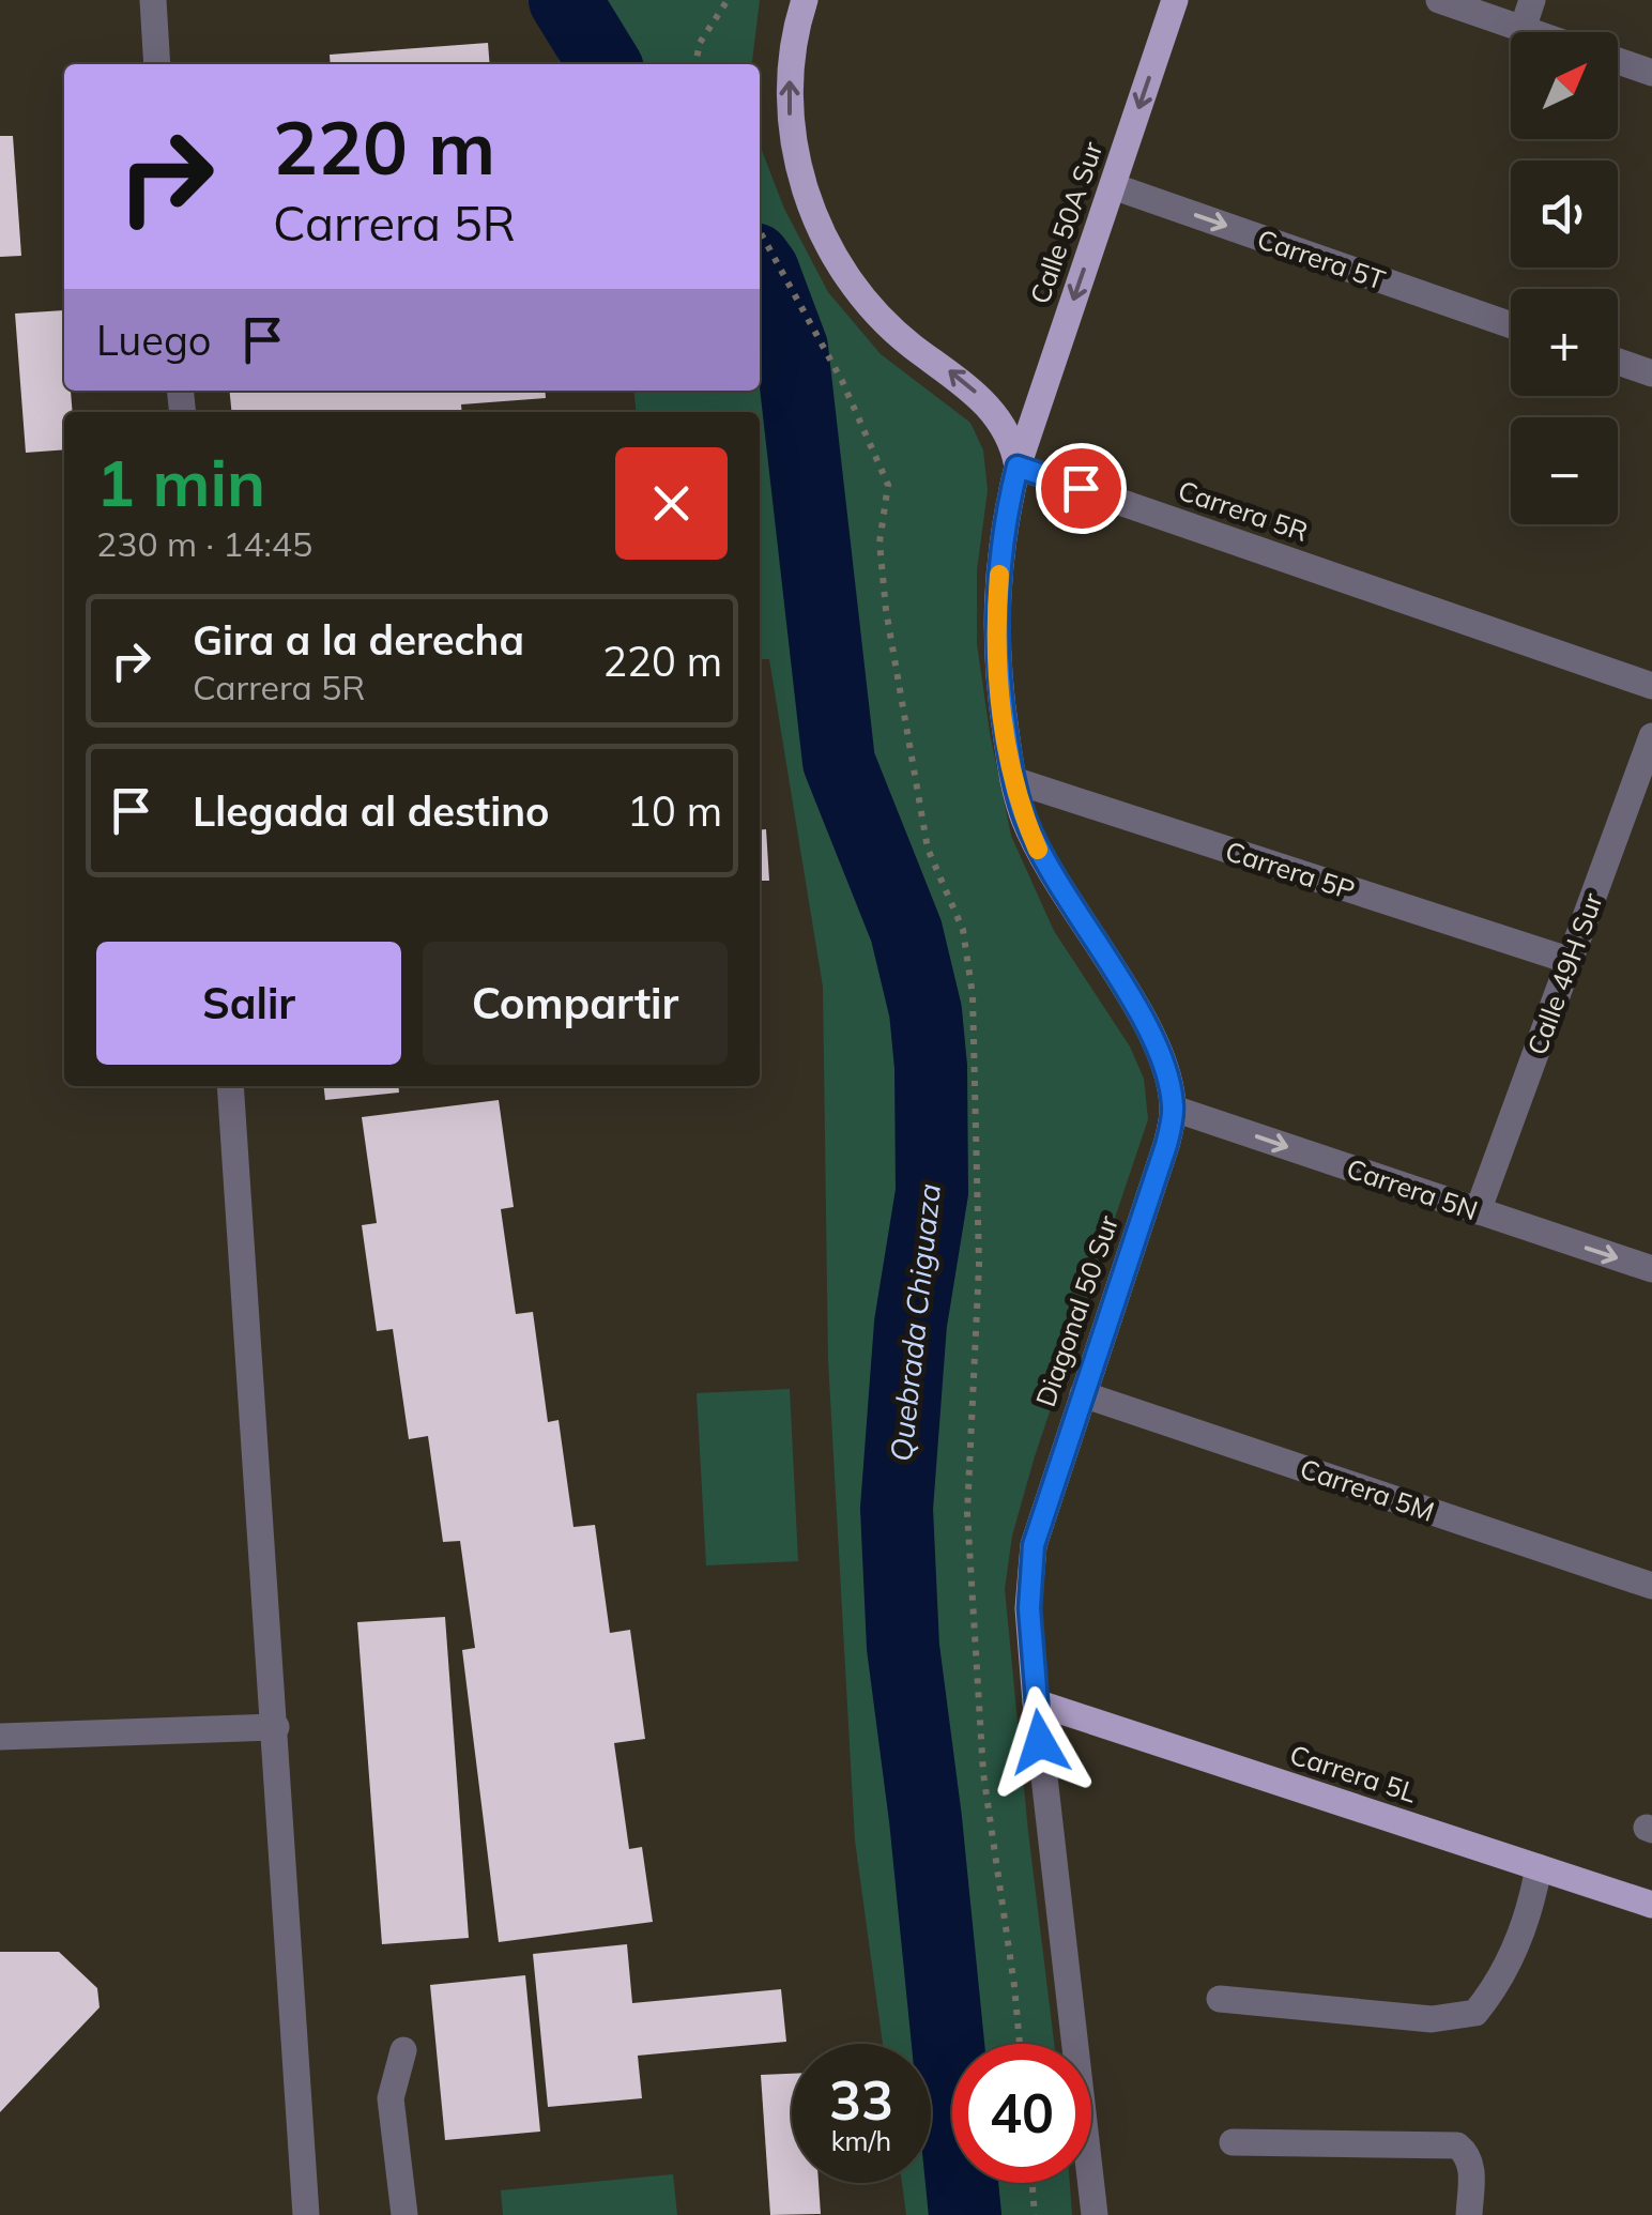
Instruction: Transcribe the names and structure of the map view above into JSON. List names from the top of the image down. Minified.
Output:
{"streets":{"main road":["Calle 50A Sur","Diagonal 50 Sur","Carrera 5L"],"street":["Carrera 5T","Carrera 5R","Carrera 5P","Calle 49H Sur","Carrera 5N","Carrera 5M"]},"crossings":[["Calle 50A Sur","Carrera 5T"],["Calle 50A Sur","Carrera 5R"],["Calle 50A Sur","Diagonal 50 Sur"],["Carrera 5R","Diagonal 50 Sur"],["Carrera 5P","Calle 49H Sur"],["Carrera 5P","Diagonal 50 Sur"],["Calle 49H Sur","Carrera 5N"],["Carrera 5N","Diagonal 50 Sur"],["Diagonal 50 Sur","Carrera 5M"],["Diagonal 50 Sur","Carrera 5L"]],"one_way":["Calle 50A Sur","Carrera 5T","Carrera 5N"],"water":["Quebrada Chiguaza"],"north":"top right","page":{"map_buttons":["+","−"],"turn":["220 m","Carrera 5R"],"then":"Luego","heading":["1 min","230 m · 14:45"],"list":[{"name":"Gira a la derecha","note":"Carrera 5R","value":"220 m"},{"name":"Llegada al destino","value":"10 m"}],"buttons":["Salir","Compartir"],"speed":"33 km/h","limit":"40"}}
